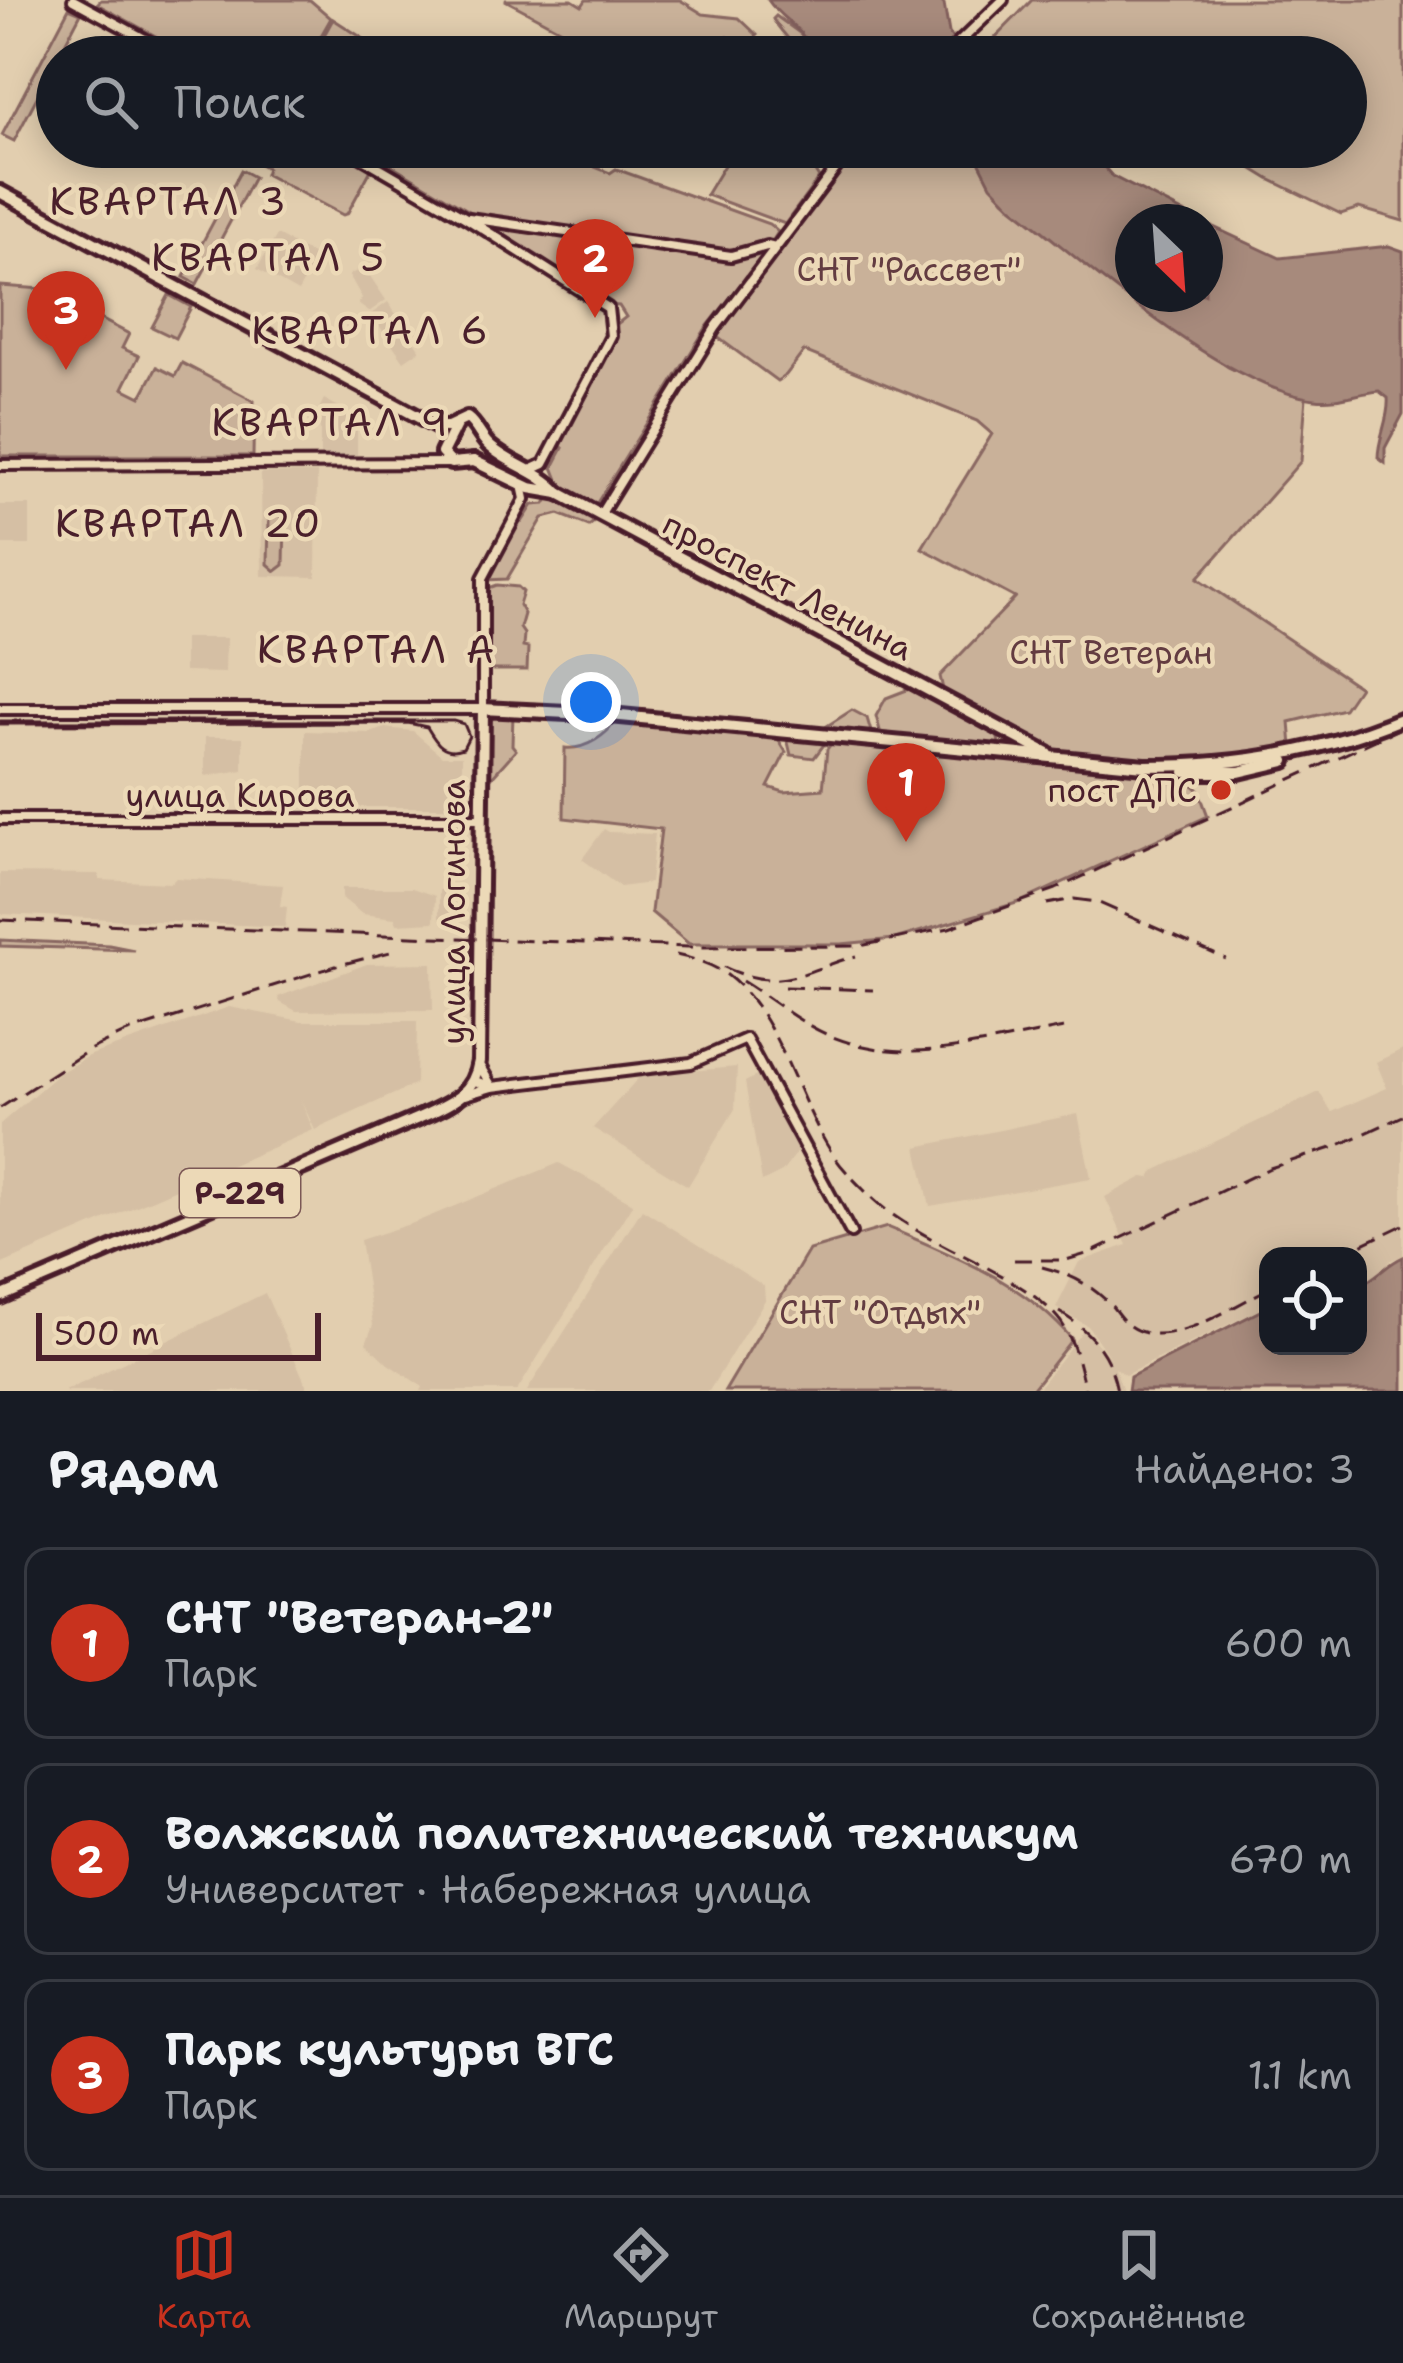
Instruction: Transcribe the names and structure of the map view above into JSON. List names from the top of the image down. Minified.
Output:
{"streets":{"main road":["проспект Ленина","улица Логинова","Р-229"],"street":["улица Кирова"]},"crossings":[["проспект Ленина","улица Логинова"],["улица Кирова","улица Логинова"]],"districts":["КВАРТАЛ 3","КВАРТАЛ 5","КВАРТАЛ 6","КВАРТАЛ 9","КВАРТАЛ 20","КВАРТАЛ А"],"parks":["СНТ \"Рассвет\"","СНТ Ветеран","СНТ \"Отдых\""],"places":["пост ДПС"],"scale_bar":"500 m","north":"bottom right","page":{"search":"Поиск","pins":["2","3","1"],"scale":"500 m","heading":["Рядом","Найдено: 3"],"list":[{"mark":"1","name":"СНТ \"Ветеран-2\"","note":"Парк","value":"600 m"},{"mark":"2","name":"Волжский политехнический техникум","note":"Университет · Набережная улица","value":"670 m"},{"mark":"3","name":"Парк культуры ВГС","note":"Парк","value":"1.1 km"}],"nav":["Карта","Маршрут","Сохранённые"]}}
